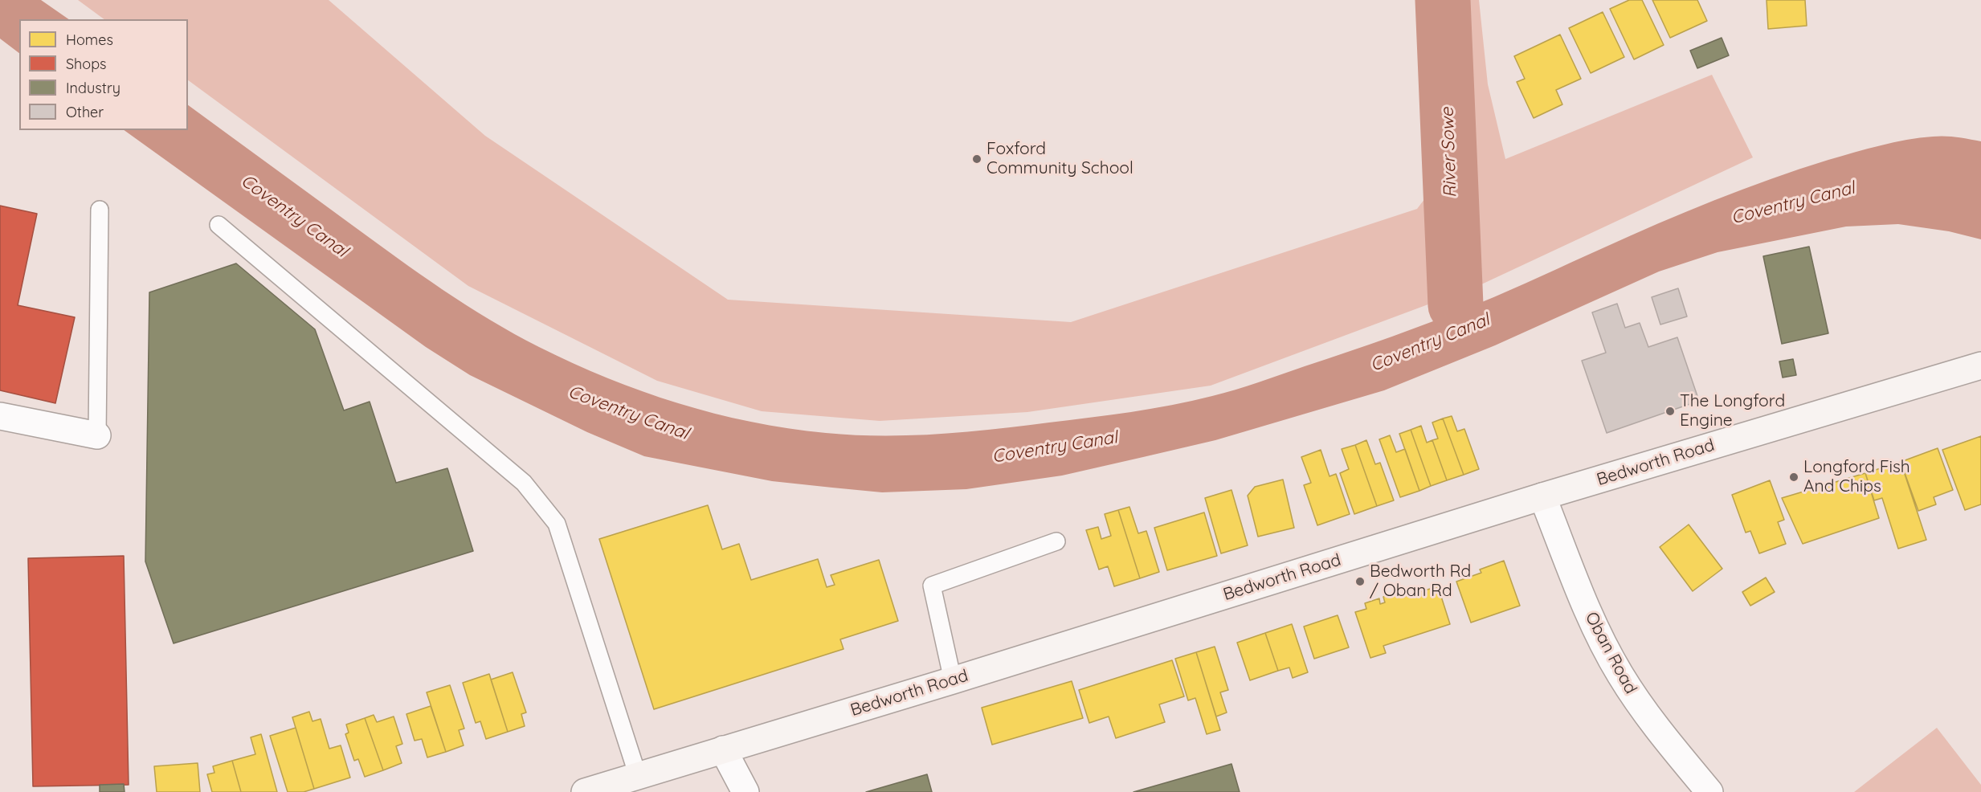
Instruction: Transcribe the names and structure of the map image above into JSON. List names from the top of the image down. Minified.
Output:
{"streets":{"main road":["Bedworth Road"],"street":["Oban Road"]},"crossings":[["Bedworth Road","Oban Road"]],"water":["River Sowe","Coventry Canal"],"places":["Foxford Community School","The Longford Engine","Longford Fish And Chips","Bedworth Rd / Oban Rd"],"legend":["Homes","Shops","Industry","Other"]}
